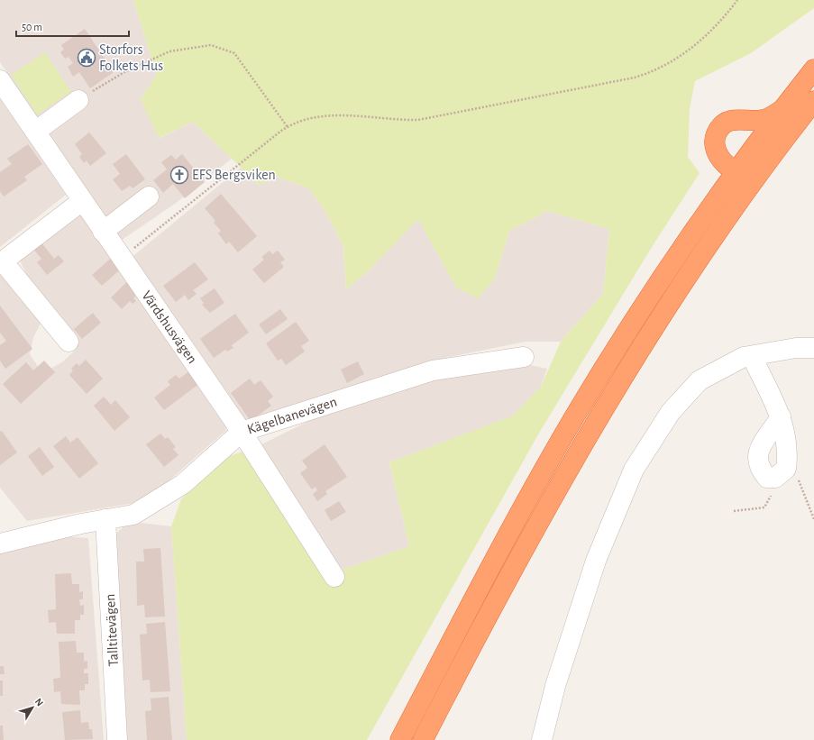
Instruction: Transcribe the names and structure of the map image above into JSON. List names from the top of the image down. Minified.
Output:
{"streets":{"street":["Värdshusvägen","Kägelbanevägen","Talltitevägen"]},"crossings":[["Värdshusvägen","Kägelbanevägen"],["Kägelbanevägen","Talltitevägen"]],"places":{"public building":["Storfors Folkets Hus"],"church":["EFS Bergsviken"]},"scale_bar":"50 m","north":"top right"}
